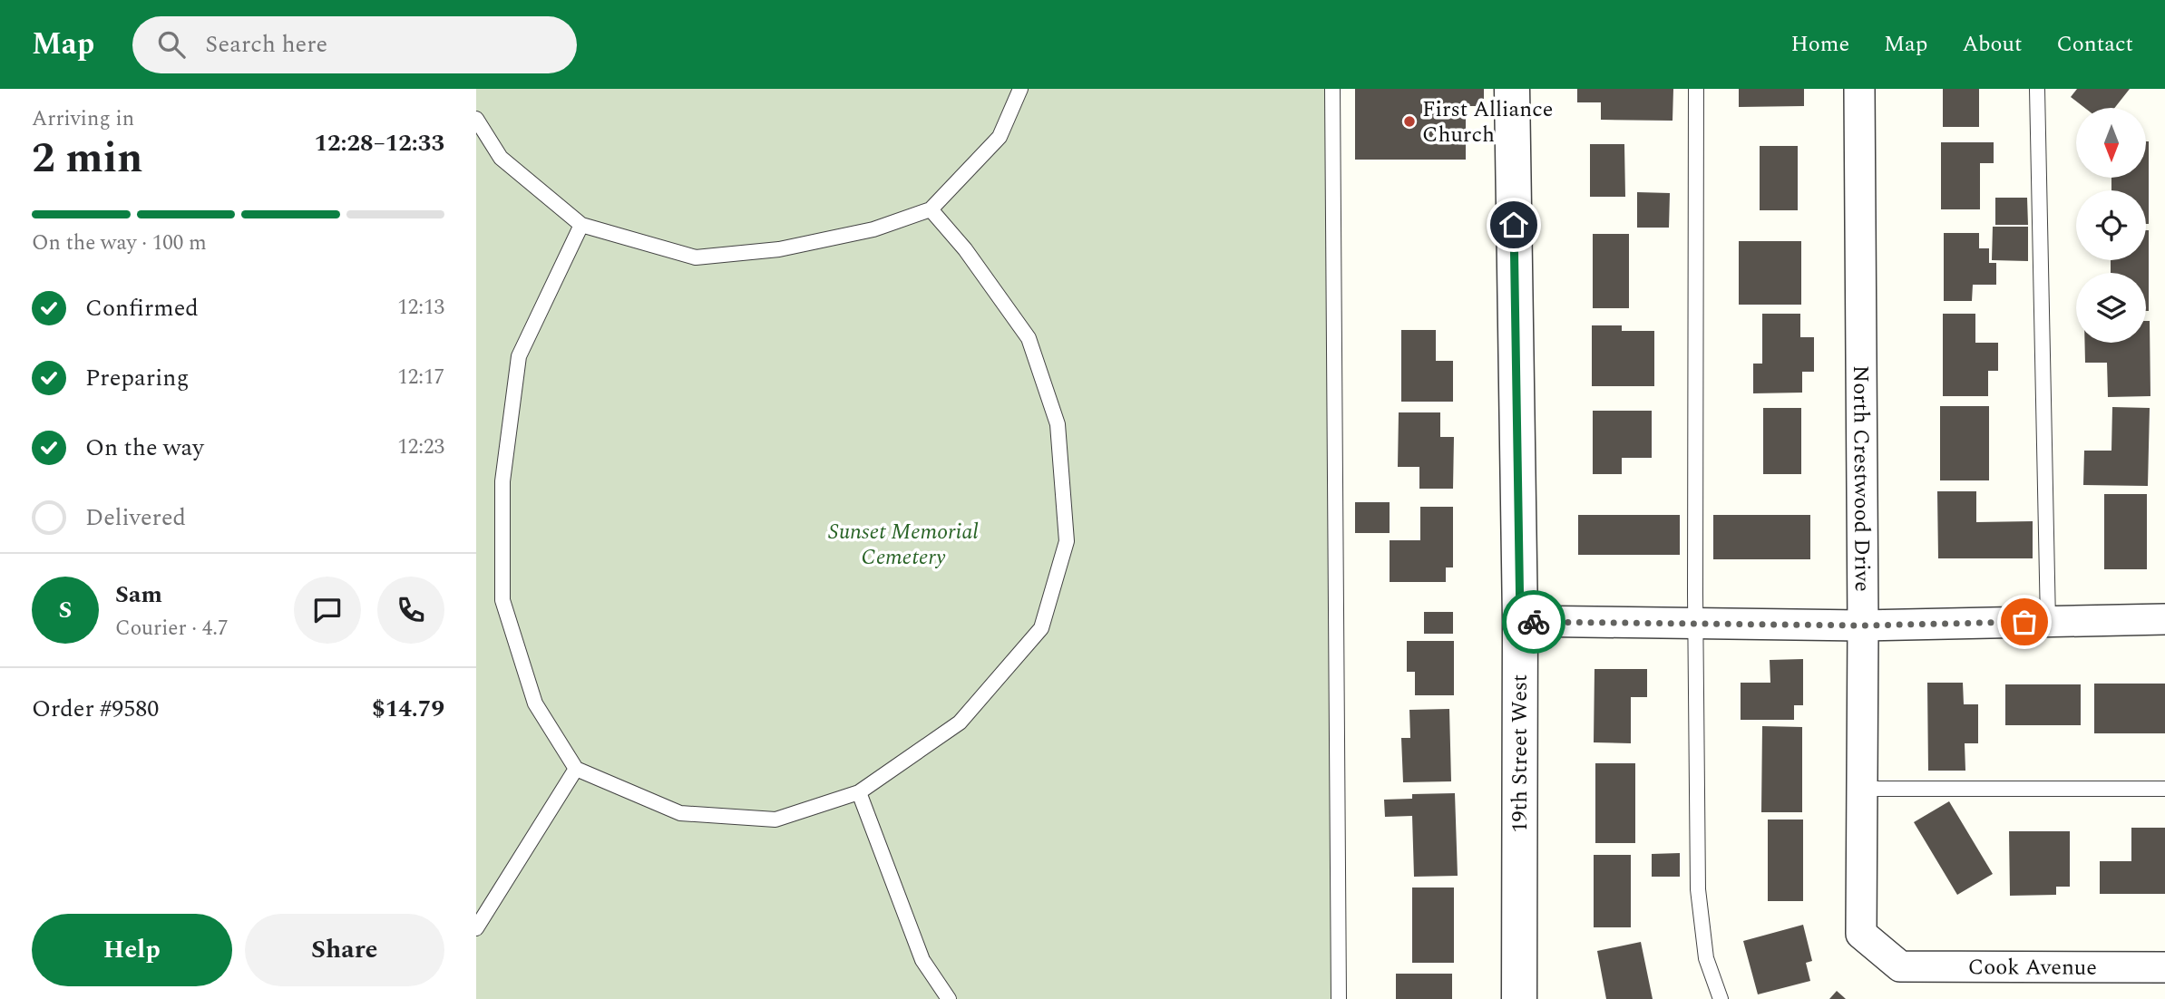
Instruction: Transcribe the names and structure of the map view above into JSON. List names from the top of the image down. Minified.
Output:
{"streets":{"street":["North Crestwood Drive","19th Street West","Cook Avenue"]},"crossings":[["North Crestwood Drive","Cook Avenue"]],"parks":["Sunset Memorial Cemetery"],"places":["First Alliance Church"],"north":"bottom","page":{"header":"Map","search":"Search here","nav":["Home","Map","About","Contact"],"heading":["2 min","Arriving in","12:28–12:33"],"panel":["Sam","Courier · 4.7","Order #9580","$14.79"],"bar":"On the way · 100 m","list":[["Confirmed","12:13"],["Preparing","12:17"],["On the way","12:23"],"Delivered"],"round":"S","buttons":["Help","Share"]}}
